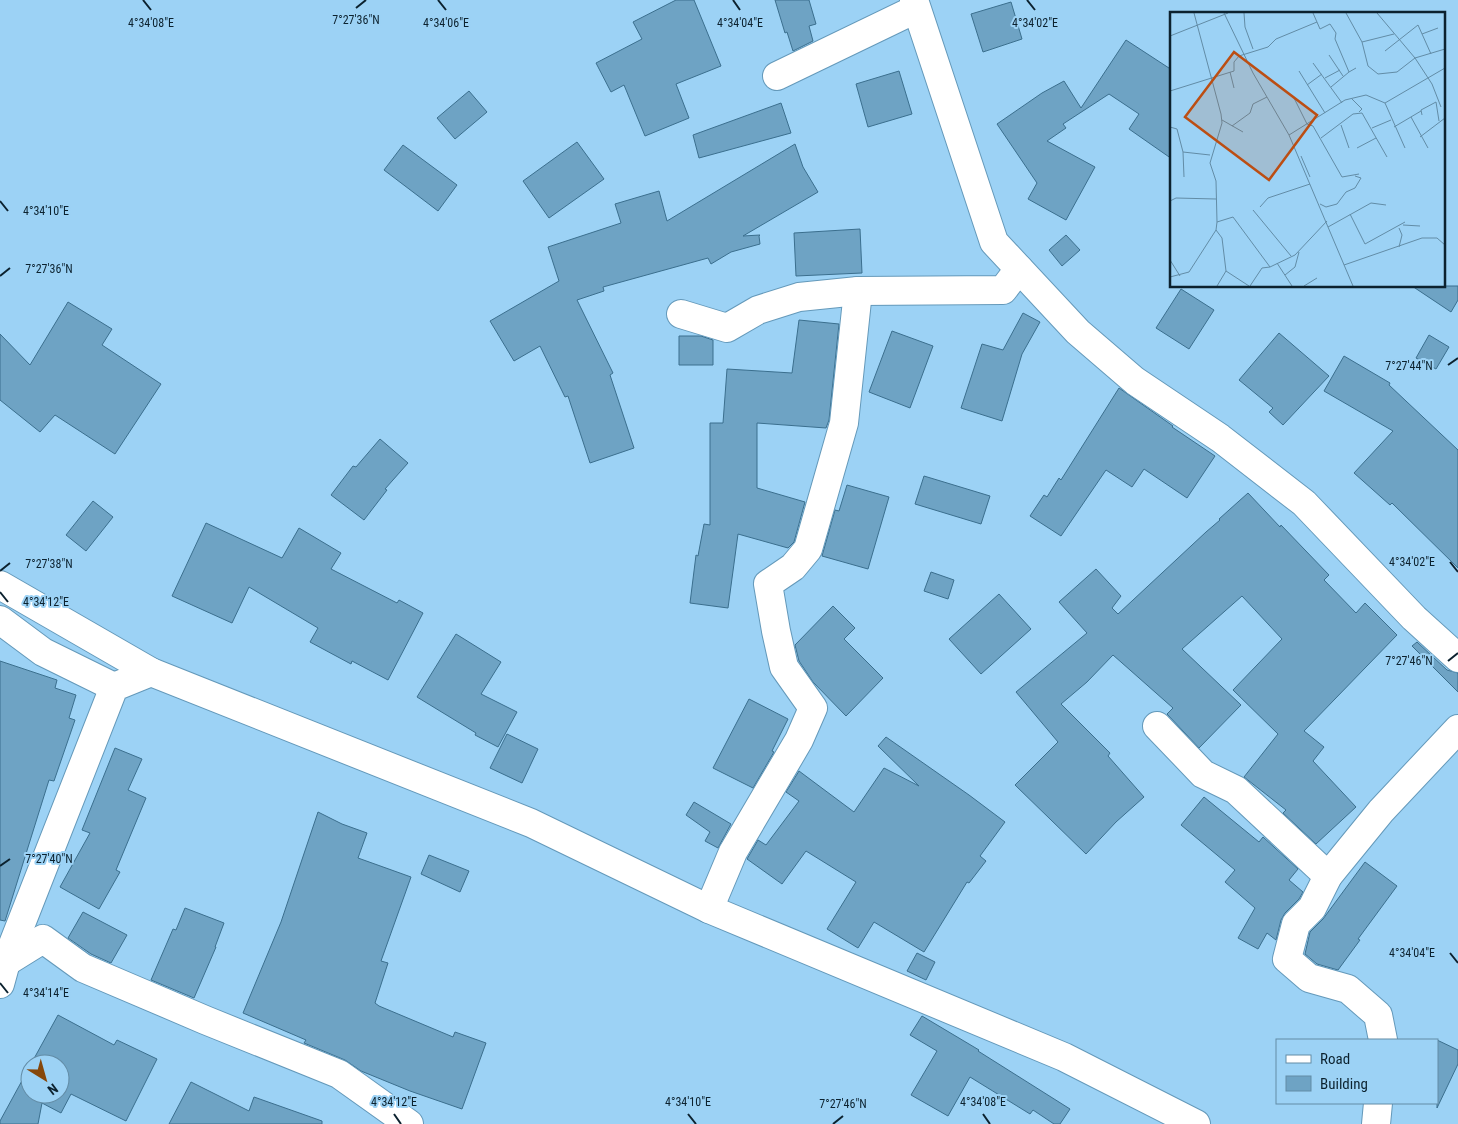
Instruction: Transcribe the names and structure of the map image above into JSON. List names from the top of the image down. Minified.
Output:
{"legend":["Road","Building"],"north":"bottom right","coordinates":["7°27'36\"N","4°34'08\"E","4°34'06\"E","4°34'04\"E","4°34'02\"E","4°34'10\"E","7°27'44\"N","7°27'38\"N","4°34'12\"E","7°27'46\"N","7°27'40\"N","4°34'14\"E"]}
